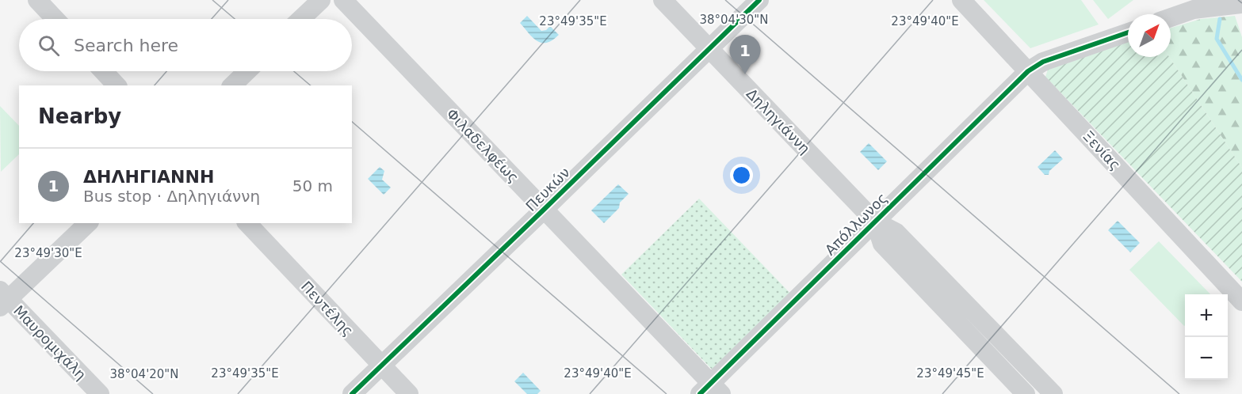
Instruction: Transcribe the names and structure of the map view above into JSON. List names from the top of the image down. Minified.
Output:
{"streets":{"street":["Δηληγιάννη","Φιλαδελφέως","Ξενίας","Πευκών","Απόλλωνος","Πεντέλης","Μαυρομιχάλη"]},"crossings":[["Δηληγιάννη","Πευκών"],["Δηληγιάννη","Απόλλωνος"],["Φιλαδελφέως","Πευκών"],["Φιλαδελφέως","Απόλλωνος"],["Ξενίας","Απόλλωνος"],["Πευκών","Πεντέλης"]],"north":"top right","page":{"search":"Search here","pins":"1","heading":"Nearby","list":[{"mark":"1","name":"ΔΗΛΗΓΙΑΝΝΗ","note":"Bus stop · Δηληγιάννη","value":"50 m"}],"map_buttons":["+","−"]},"coordinates":["38°04'30\"N","23°49'35\"E","23°49'40\"E","23°49'30\"E","23°49'45\"E","38°04'20\"N"]}
